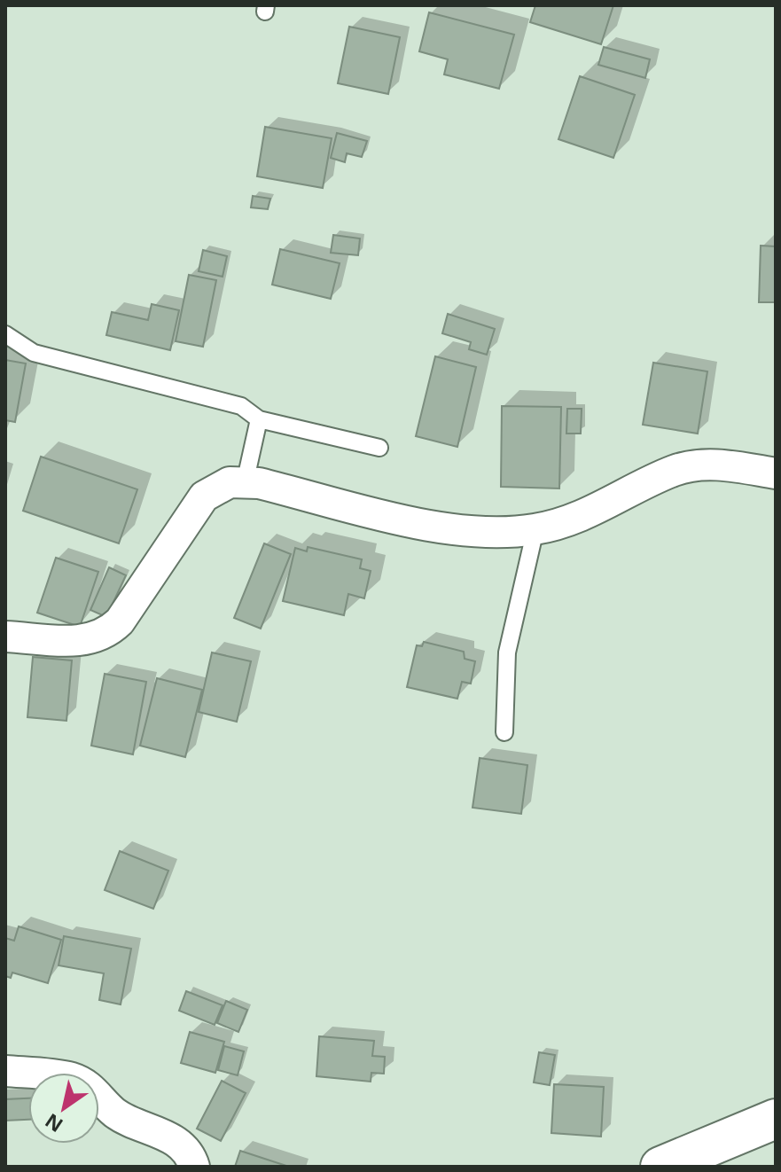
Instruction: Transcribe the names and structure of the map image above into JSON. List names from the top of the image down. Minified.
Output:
{"north":"bottom left"}
